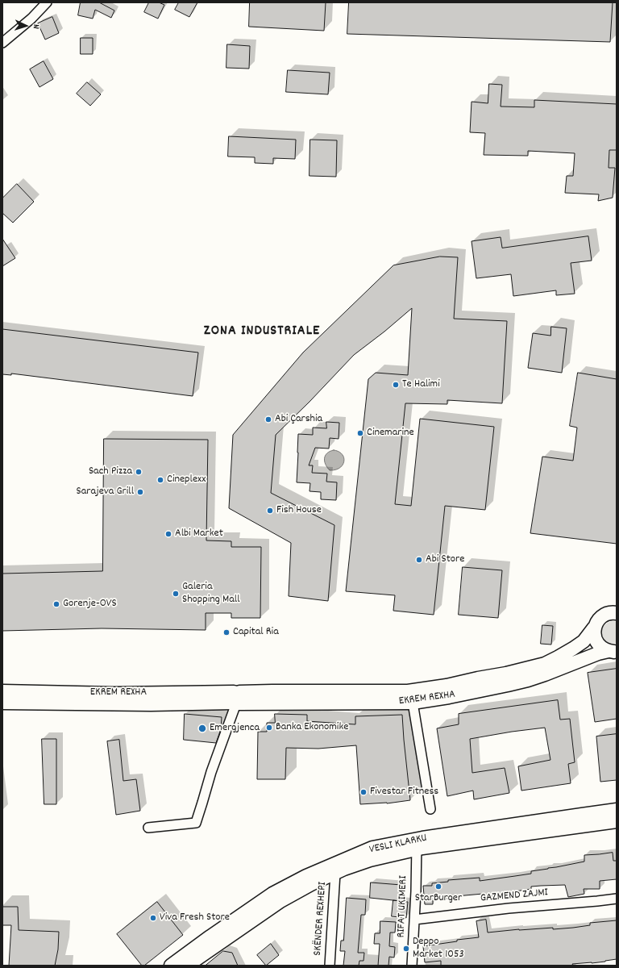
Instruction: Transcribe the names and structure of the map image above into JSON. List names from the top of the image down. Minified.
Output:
{"streets":{"street":["EKREM REXHA","VESLI KLARKU","GAZMEND ZAJMI","RIFAT UKIMERI","SKËNDER REXHEPI"]},"crossings":[["VESLI KLARKU","RIFAT UKIMERI"],["VESLI KLARKU","SKËNDER REXHEPI"],["GAZMEND ZAJMI","RIFAT UKIMERI"]],"districts":["ZONA INDUSTRIALE"],"places":["Te Halimi","Abi Çarshia","Cinemarine","Sach Pizza","Cineplexx","Sarajeva Grill","Fish House","Albi Market","Abi Store","Galeria Shopping Mall","Gorenje-OVS","Capital Ria","Banka Ekonomike","Emergjenca","Fivestar Fitness","StarBurger","Viva Fresh Store","Deppo Market 1053"],"north":"right"}
